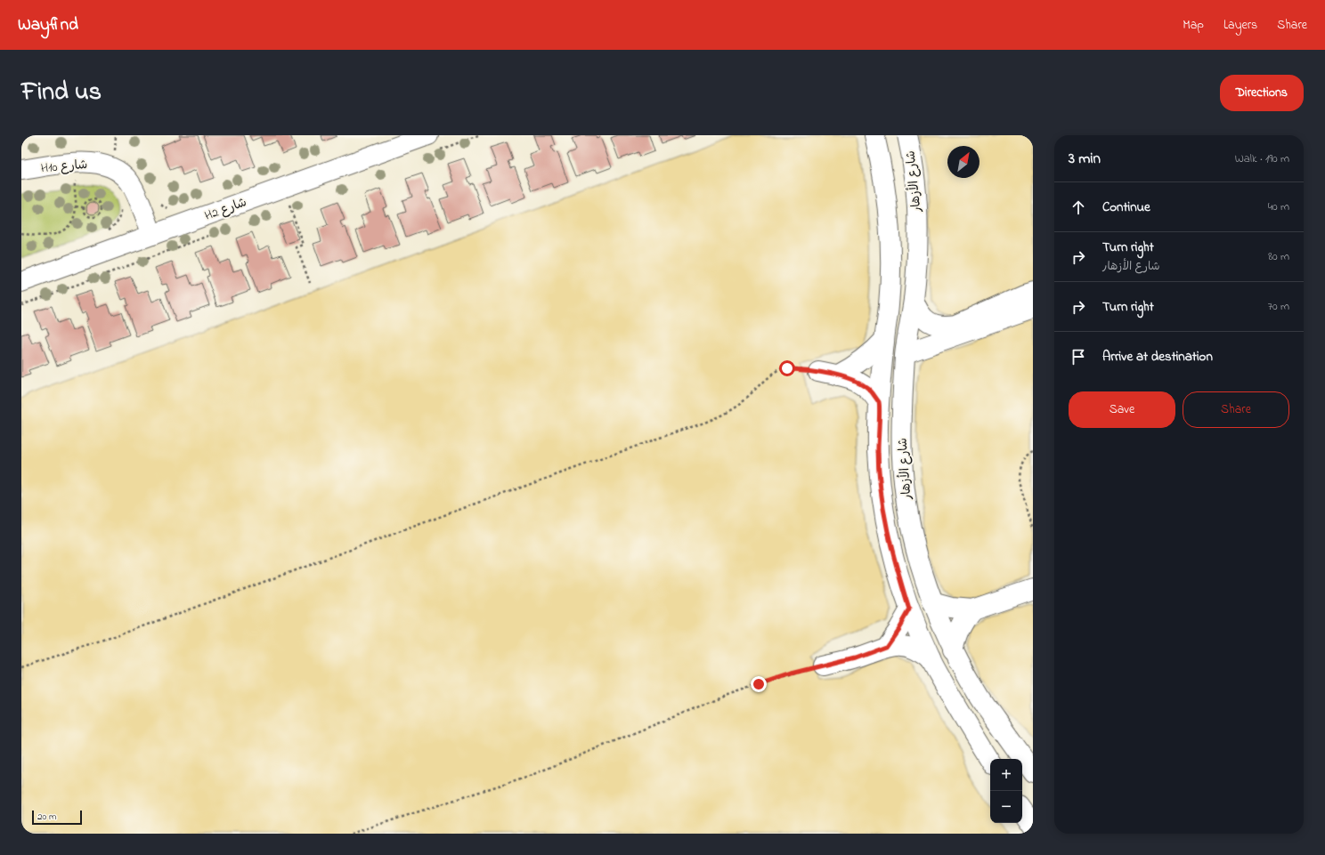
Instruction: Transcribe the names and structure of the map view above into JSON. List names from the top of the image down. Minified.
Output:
{"streets":{"street":["H10 شارع","شارع الأزهار","H2 شارع"]},"crossings":[["H10 شارع","H2 شارع"]],"scale_bar":"20 m","north":"top right","page":{"header":"Wayfind","nav":["Map","Layers","Share"],"title":"Find us","buttons":["Directions",["Save","Share"]],"heading":["3 min","Walk · 190 m"],"list":[["Continue","40 m"],["Turn right","شارع الأزهار","80 m"],["Turn right","70 m"],"Arrive at destination"],"map_buttons":["+","−"],"scale":"20 m"}}
